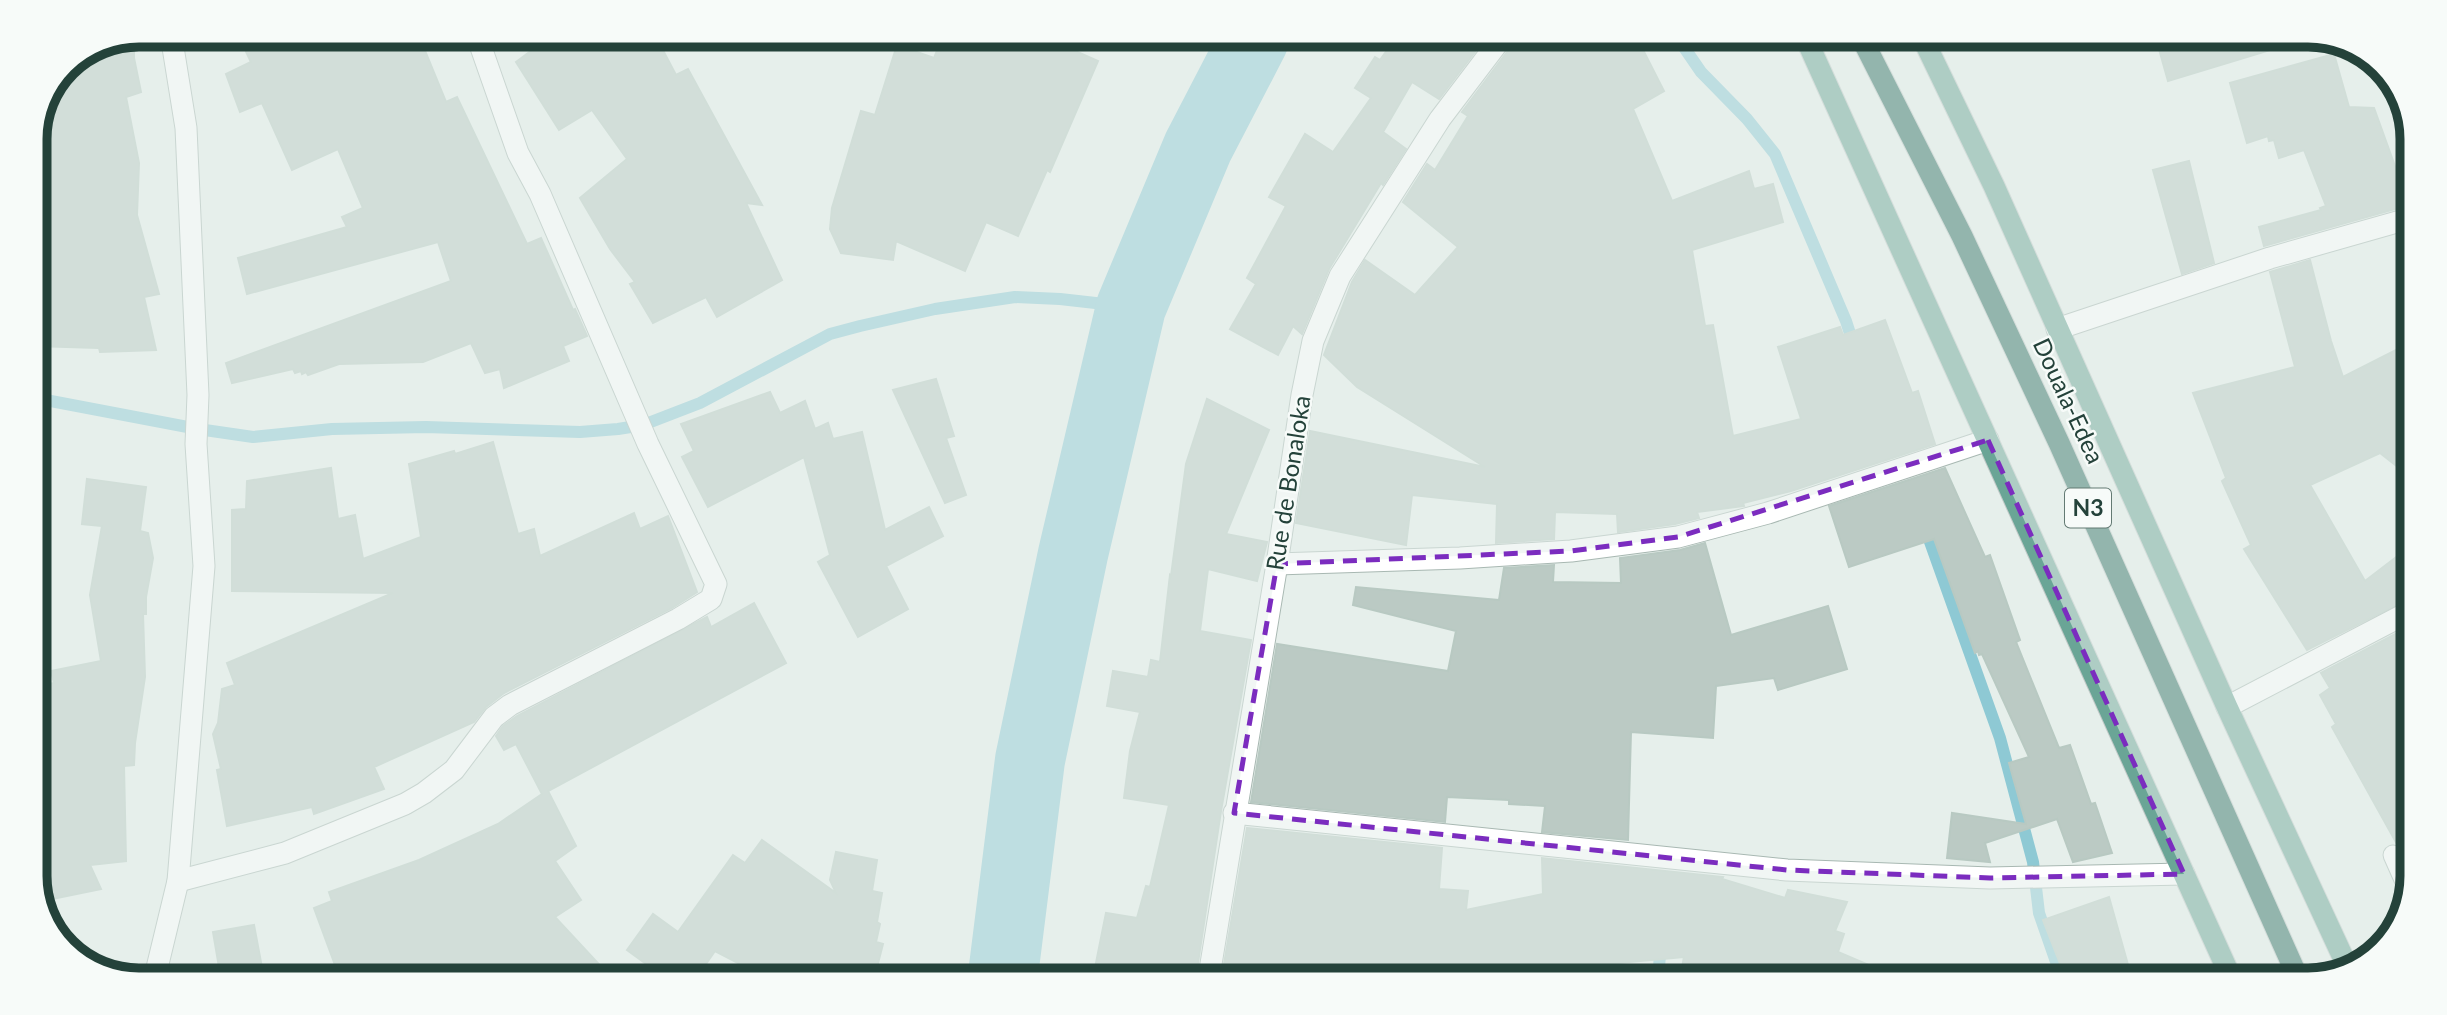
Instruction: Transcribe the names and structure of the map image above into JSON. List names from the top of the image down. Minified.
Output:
{"streets":{"highway":["Douala-Edea","N3"],"street":["Rue de Bonaloka"]}}
